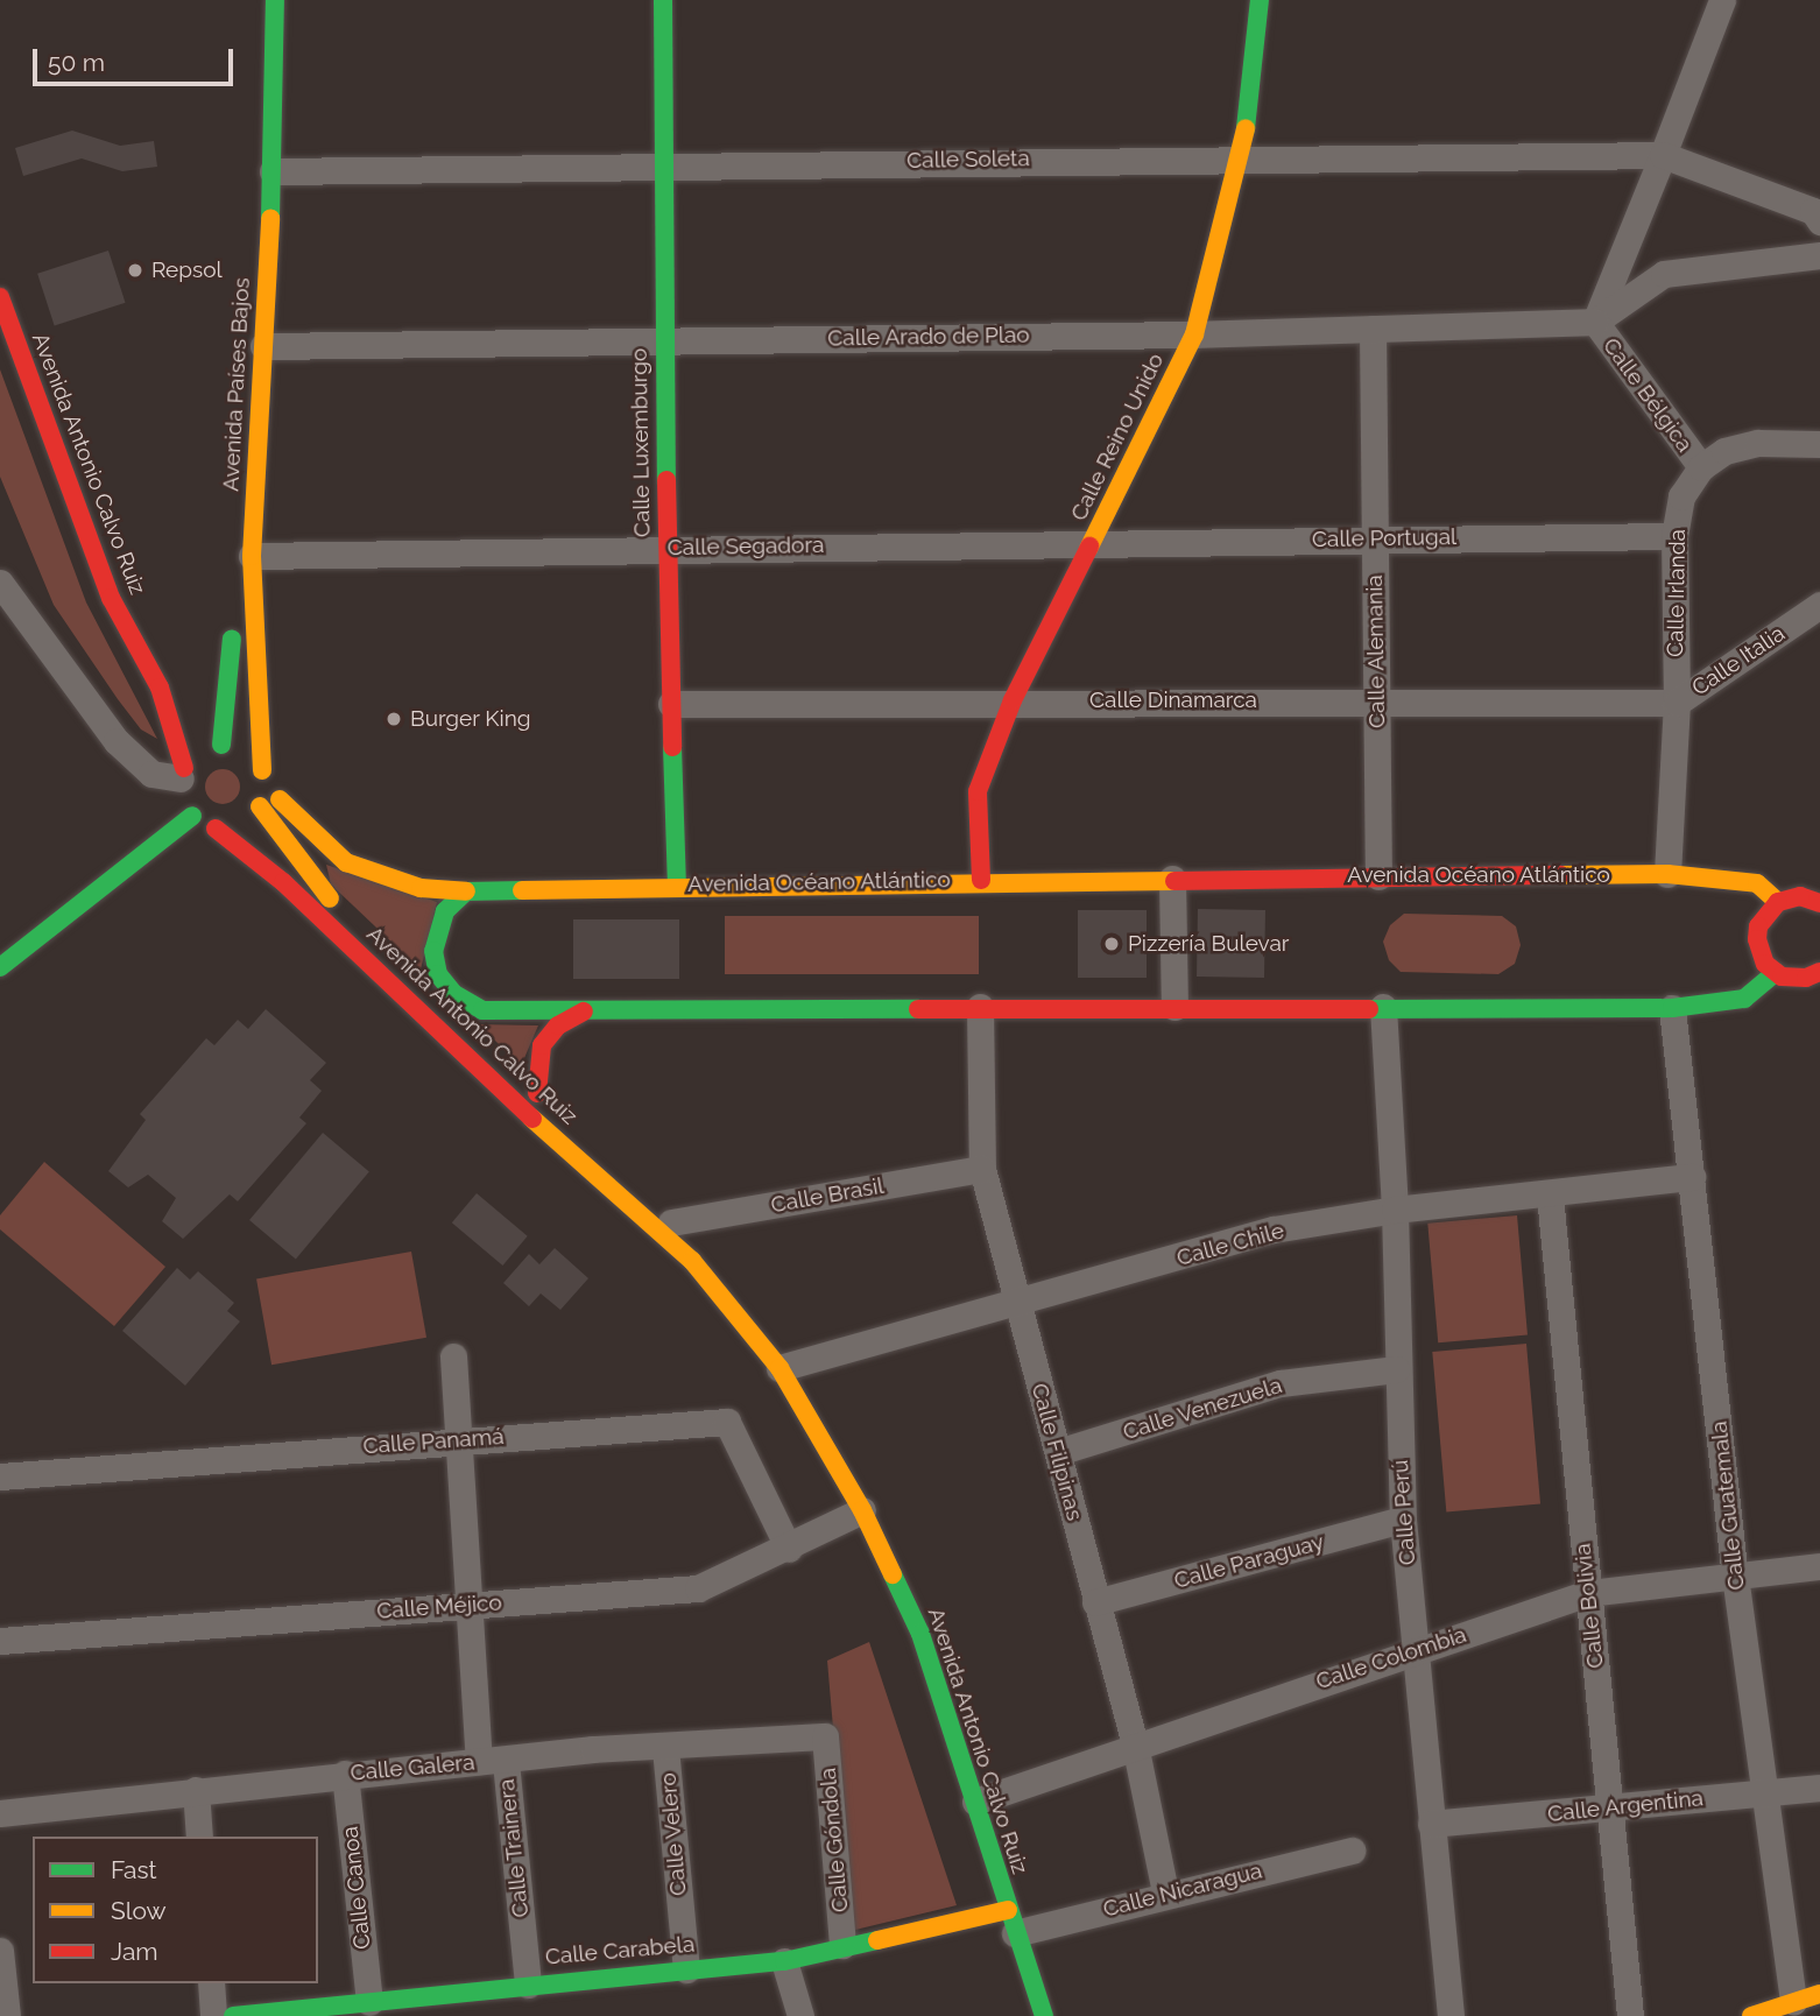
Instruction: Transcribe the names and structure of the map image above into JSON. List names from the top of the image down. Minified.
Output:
{"streets":{"street":["Calle Soleta","Calle Arado de Plao","Avenida Países Bajos","Calle Bélgica","Calle Reino Unido","Calle Luxemburgo","Avenida Antonio Calvo Ruiz","Calle Portugal","Calle Segadora","Calle Irlanda","Calle Alemania","Calle Italia","Calle Dinamarca","Avenida Océano Atlántico","Calle Brasil","Calle Chile","Calle Venezuela","Calle Panamá","Calle Filipinas","Calle Guatemala","Calle Perú","Calle Paraguay","Calle Bolivia","Calle Méjico","Calle Colombia","Calle Galera","Calle Argentina","Calle Velero","Calle Góndola","Calle Trainera","Calle Canoa","Calle Nicaragua","Calle Carabela"]},"crossings":[["Calle Soleta","Avenida Países Bajos"],["Calle Soleta","Calle Reino Unido"],["Calle Soleta","Calle Luxemburgo"],["Calle Arado de Plao","Avenida Países Bajos"],["Calle Arado de Plao","Calle Bélgica"],["Calle Arado de Plao","Calle Reino Unido"],["Calle Arado de Plao","Calle Luxemburgo"],["Calle Arado de Plao","Calle Alemania"],["Avenida Países Bajos","Avenida Antonio Calvo Ruiz"],["Avenida Países Bajos","Calle Segadora"],["Avenida Países Bajos","Avenida Océano Atlántico"],["Calle Bélgica","Calle Irlanda"],["Calle Reino Unido","Calle Portugal"],["Calle Reino Unido","Calle Segadora"],["Calle Reino Unido","Calle Dinamarca"],["Calle Reino Unido","Avenida Océano Atlántico"],["Calle Luxemburgo","Calle Segadora"],["Calle Luxemburgo","Calle Dinamarca"],["Calle Luxemburgo","Avenida Océano Atlántico"],["Avenida Antonio Calvo Ruiz","Avenida Océano Atlántico"],["Avenida Antonio Calvo Ruiz","Calle Brasil"],["Avenida Antonio Calvo Ruiz","Calle Chile"],["Avenida Antonio Calvo Ruiz","Calle Méjico"],["Avenida Antonio Calvo Ruiz","Calle Colombia"],["Avenida Antonio Calvo Ruiz","Calle Nicaragua"],["Avenida Antonio Calvo Ruiz","Calle Carabela"],["Calle Portugal","Calle Segadora"],["Calle Portugal","Calle Irlanda"],["Calle Portugal","Calle Alemania"],["Calle Irlanda","Calle Italia"],["Calle Irlanda","Calle Dinamarca"],["Calle Alemania","Calle Dinamarca"],["Calle Alemania","Avenida Océano Atlántico"],["Calle Italia","Calle Dinamarca"],["Calle Italia","Avenida Océano Atlántico"],["Calle Brasil","Calle Filipinas"],["Calle Chile","Calle Filipinas"],["Calle Chile","Calle Guatemala"],["Calle Chile","Calle Perú"],["Calle Chile","Calle Bolivia"],["Calle Venezuela","Calle Filipinas"],["Calle Venezuela","Calle Perú"],["Calle Panamá","Calle Méjico"],["Calle Panamá","Calle Trainera"],["Calle Filipinas","Calle Paraguay"],["Calle Filipinas","Calle Colombia"],["Calle Filipinas","Calle Nicaragua"],["Calle Guatemala","Calle Colombia"],["Calle Guatemala","Calle Argentina"],["Calle Perú","Calle Paraguay"],["Calle Perú","Calle Colombia"],["Calle Perú","Calle Argentina"],["Calle Bolivia","Calle Colombia"],["Calle Bolivia","Calle Argentina"],["Calle Méjico","Calle Trainera"],["Calle Galera","Calle Velero"],["Calle Galera","Calle Góndola"],["Calle Galera","Calle Trainera"],["Calle Galera","Calle Canoa"],["Calle Velero","Calle Carabela"],["Calle Góndola","Calle Carabela"],["Calle Trainera","Calle Carabela"],["Calle Canoa","Calle Carabela"],["Calle Nicaragua","Calle Carabela"]],"places":["Repsol","Burger King","Pizzería Bulevar"],"legend":["Fast","Slow","Jam"],"scale_bar":"50 m"}
